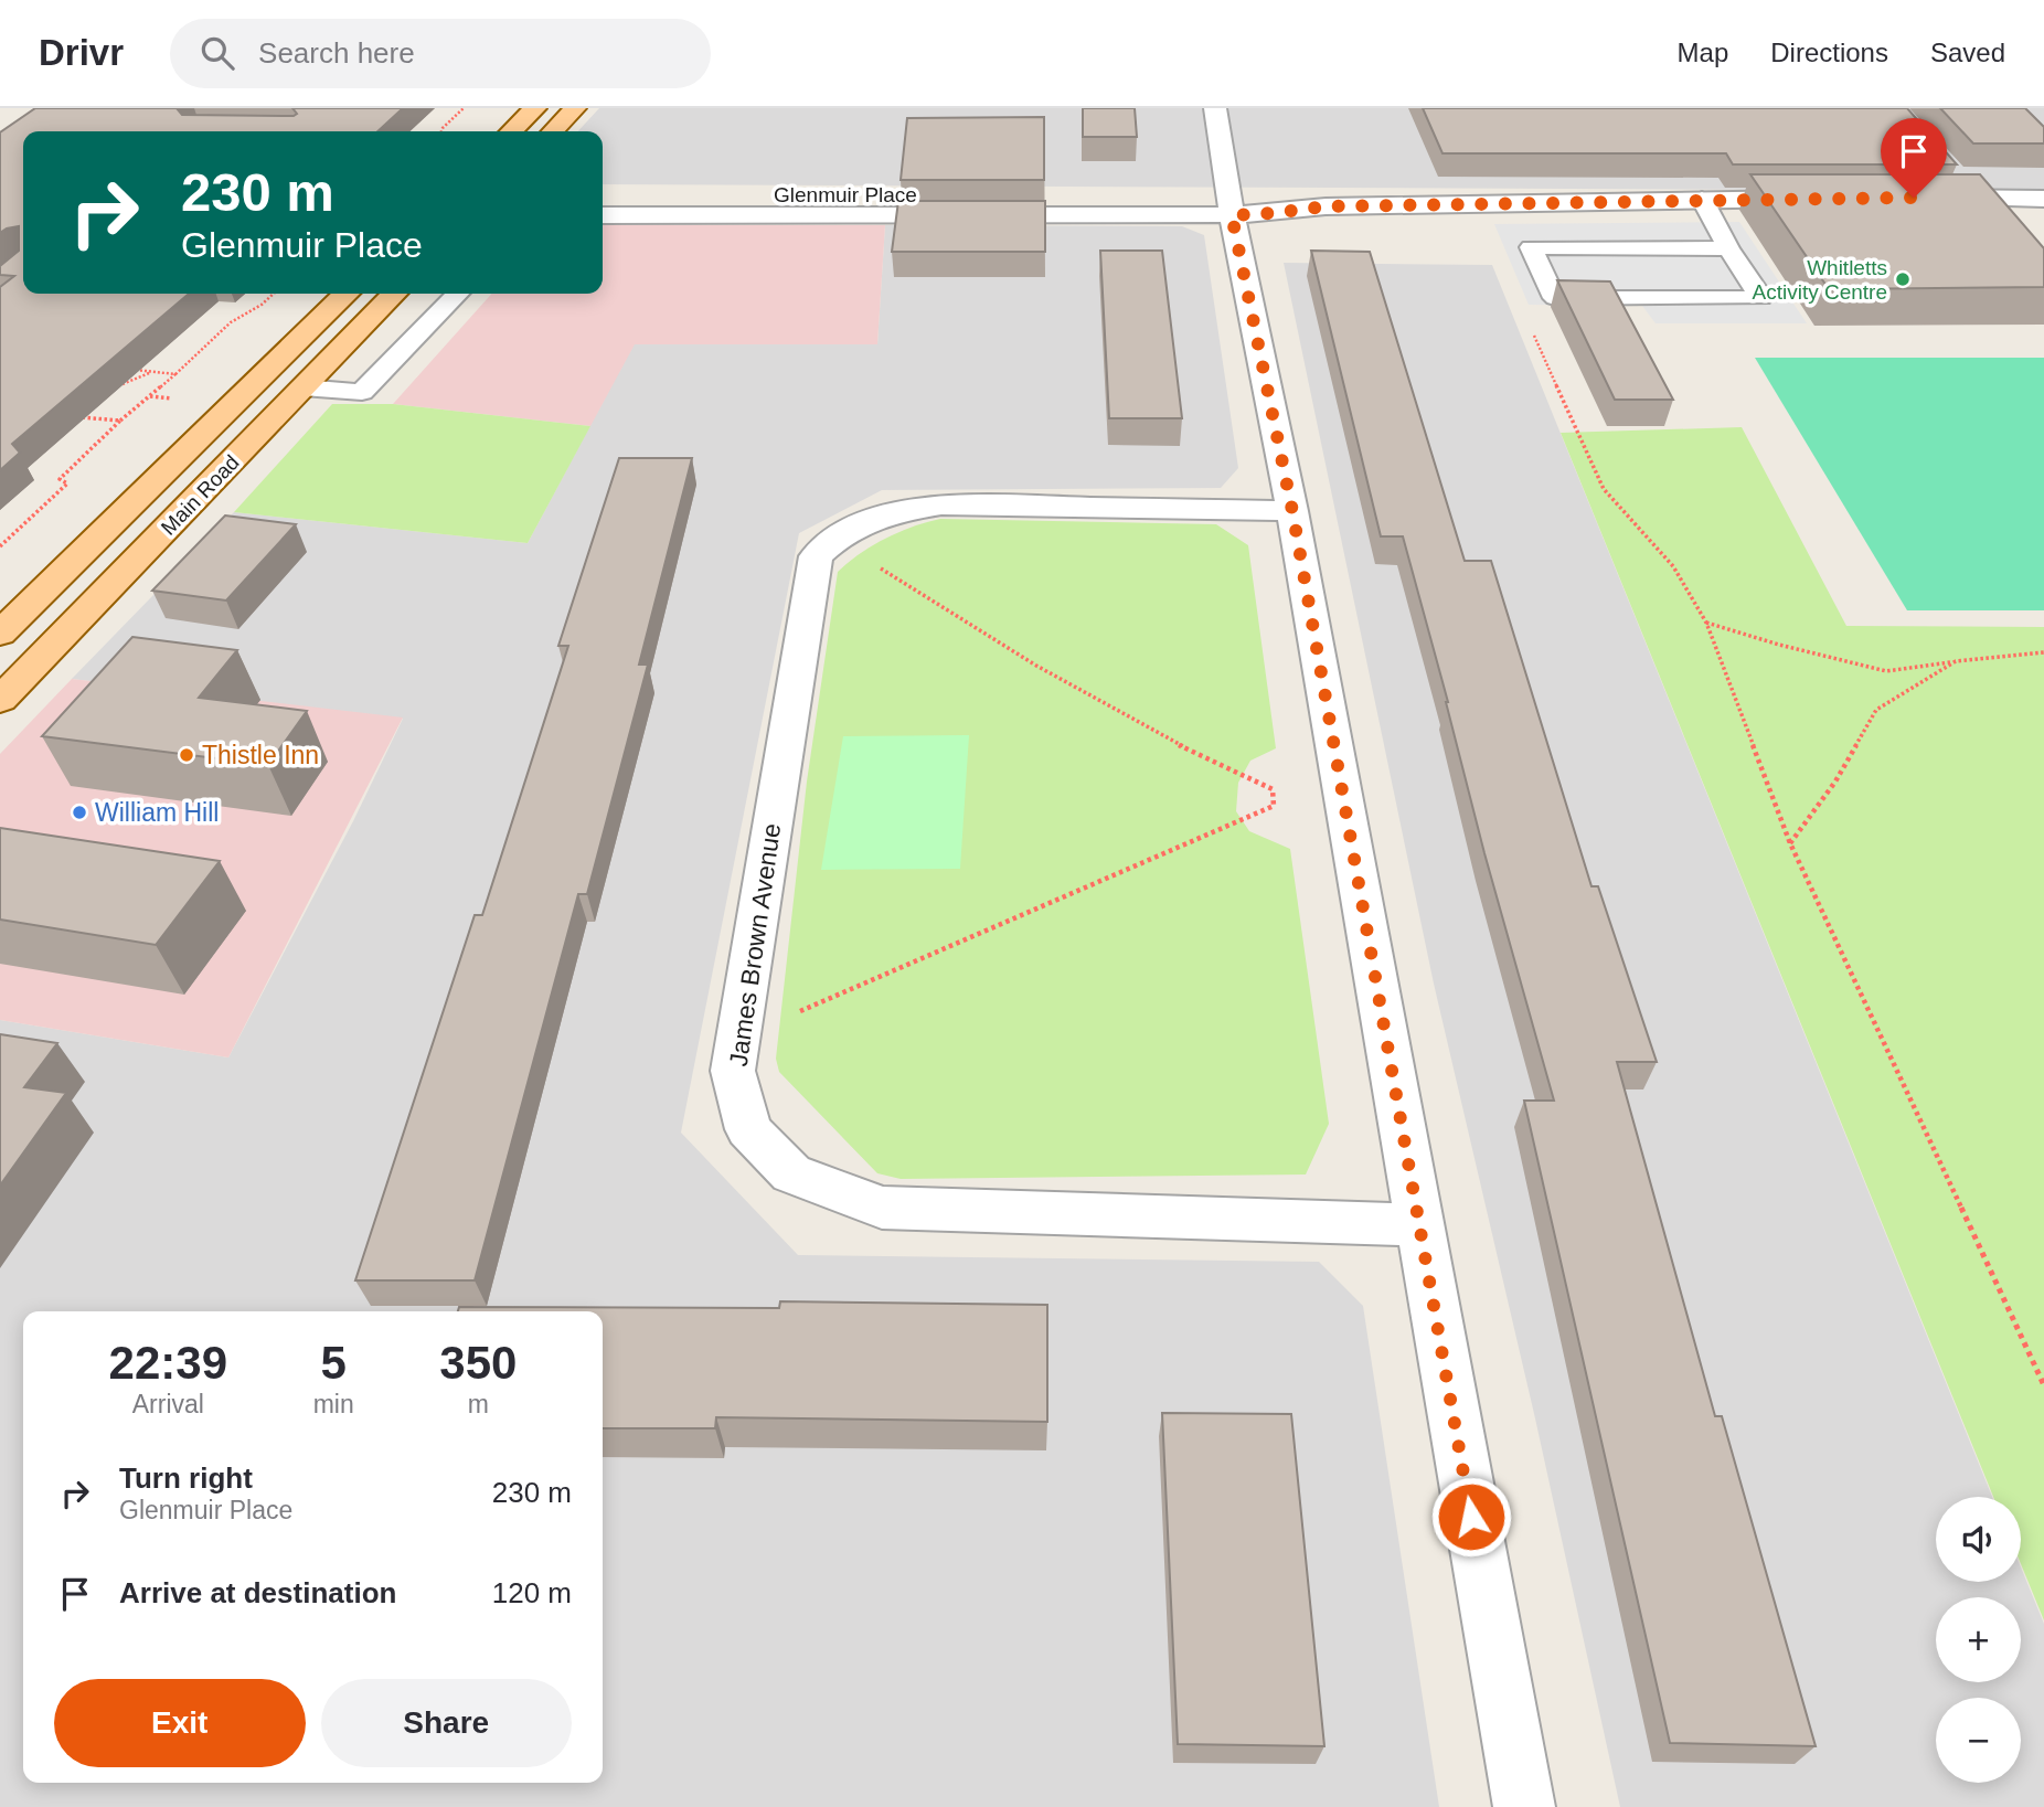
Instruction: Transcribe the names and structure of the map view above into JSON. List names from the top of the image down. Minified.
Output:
{"streets":{"main road":["Main Road"],"street":["Glenmuir Place","James Brown Avenue"]},"places":["Whitletts Activity Centre","Thistle Inn","William Hill"],"page":{"header":"Drivr","search":"Search here","nav":["Map","Directions","Saved"],"turn":["230 m","Glenmuir Place"],"eta":["22:39","Arrival","5","min","350","m"],"list":[{"name":"Turn right","note":"Glenmuir Place","value":"230 m"},{"name":"Arrive at destination","value":"120 m"}],"map_buttons":["+","−"],"buttons":["Exit","Share"]}}
